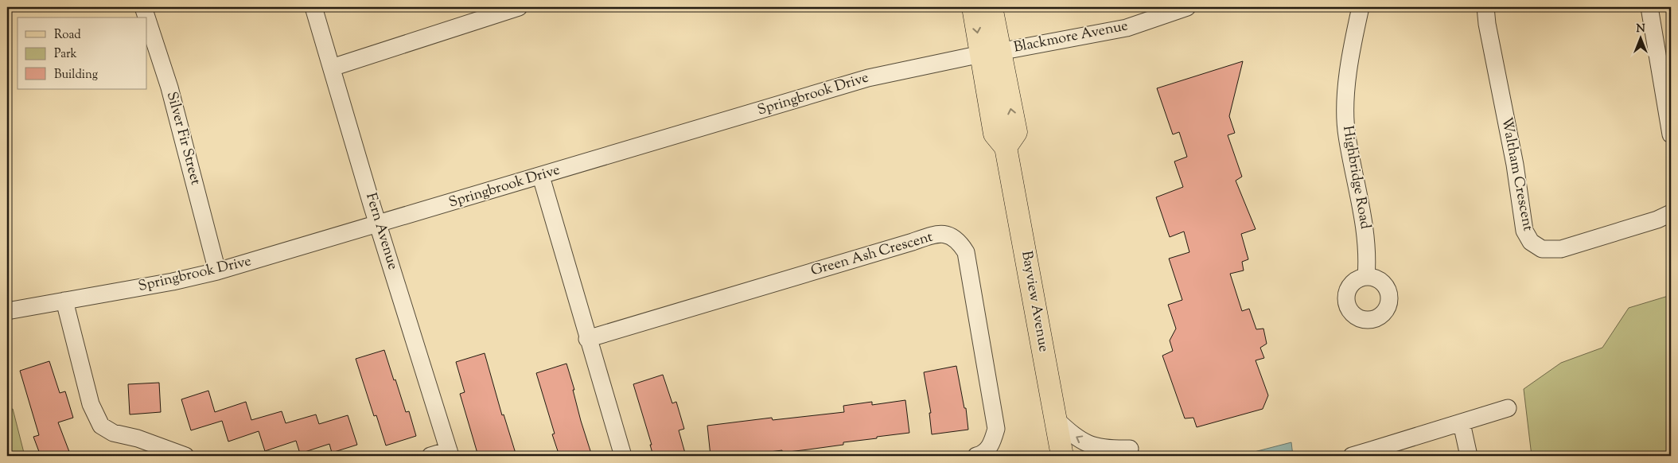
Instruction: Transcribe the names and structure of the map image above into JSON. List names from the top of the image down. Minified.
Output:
{"streets":{"main road":["Bayview Avenue"],"street":["Blackmore Avenue","Springbrook Drive","Silver Fir Street","Waltham Crescent","Highbridge Road","Fern Avenue","Green Ash Crescent"]},"crossings":[["Blackmore Avenue","Springbrook Drive"],["Blackmore Avenue","Bayview Avenue"],["Springbrook Drive","Silver Fir Street"],["Springbrook Drive","Fern Avenue"],["Springbrook Drive","Bayview Avenue"]],"legend":["Road","Park","Building"],"north":"top"}
